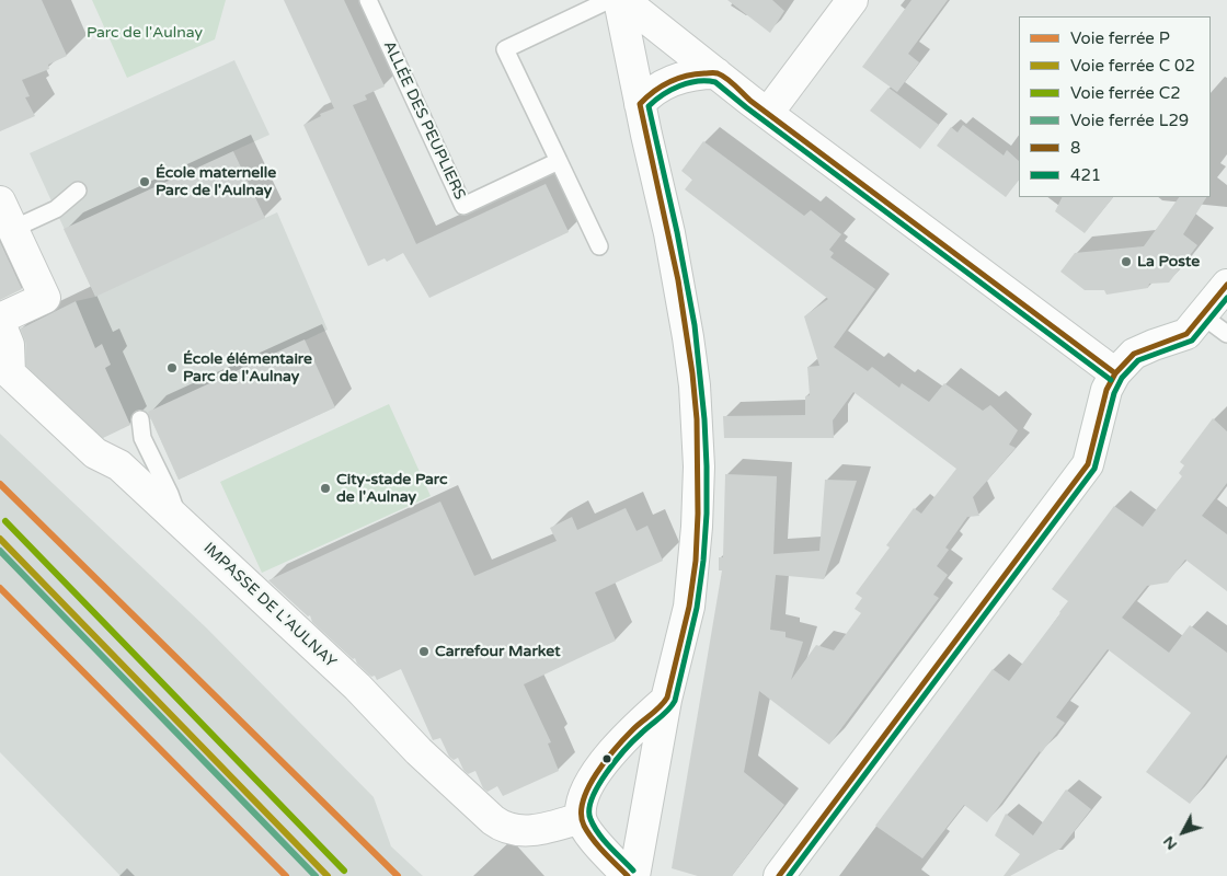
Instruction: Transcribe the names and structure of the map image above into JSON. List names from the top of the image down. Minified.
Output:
{"streets":{"street":["IMPASSE DE L'AULNAY"],"lane":["ALLÉE DES PEUPLIERS"]},"parks":["Parc de l'Aulnay"],"places":["École maternelle Parc de l'Aulnay","La Poste","École élémentaire Parc de l'Aulnay","City-stade Parc de l'Aulnay","Carrefour Market"],"lines":["transit line 8","transit line 421","rail line P","rail line C2","rail line L29"],"legend":["Voie ferrée P","Voie ferrée C 02","Voie ferrée C2","Voie ferrée L29","8","421"],"north":"bottom left"}
